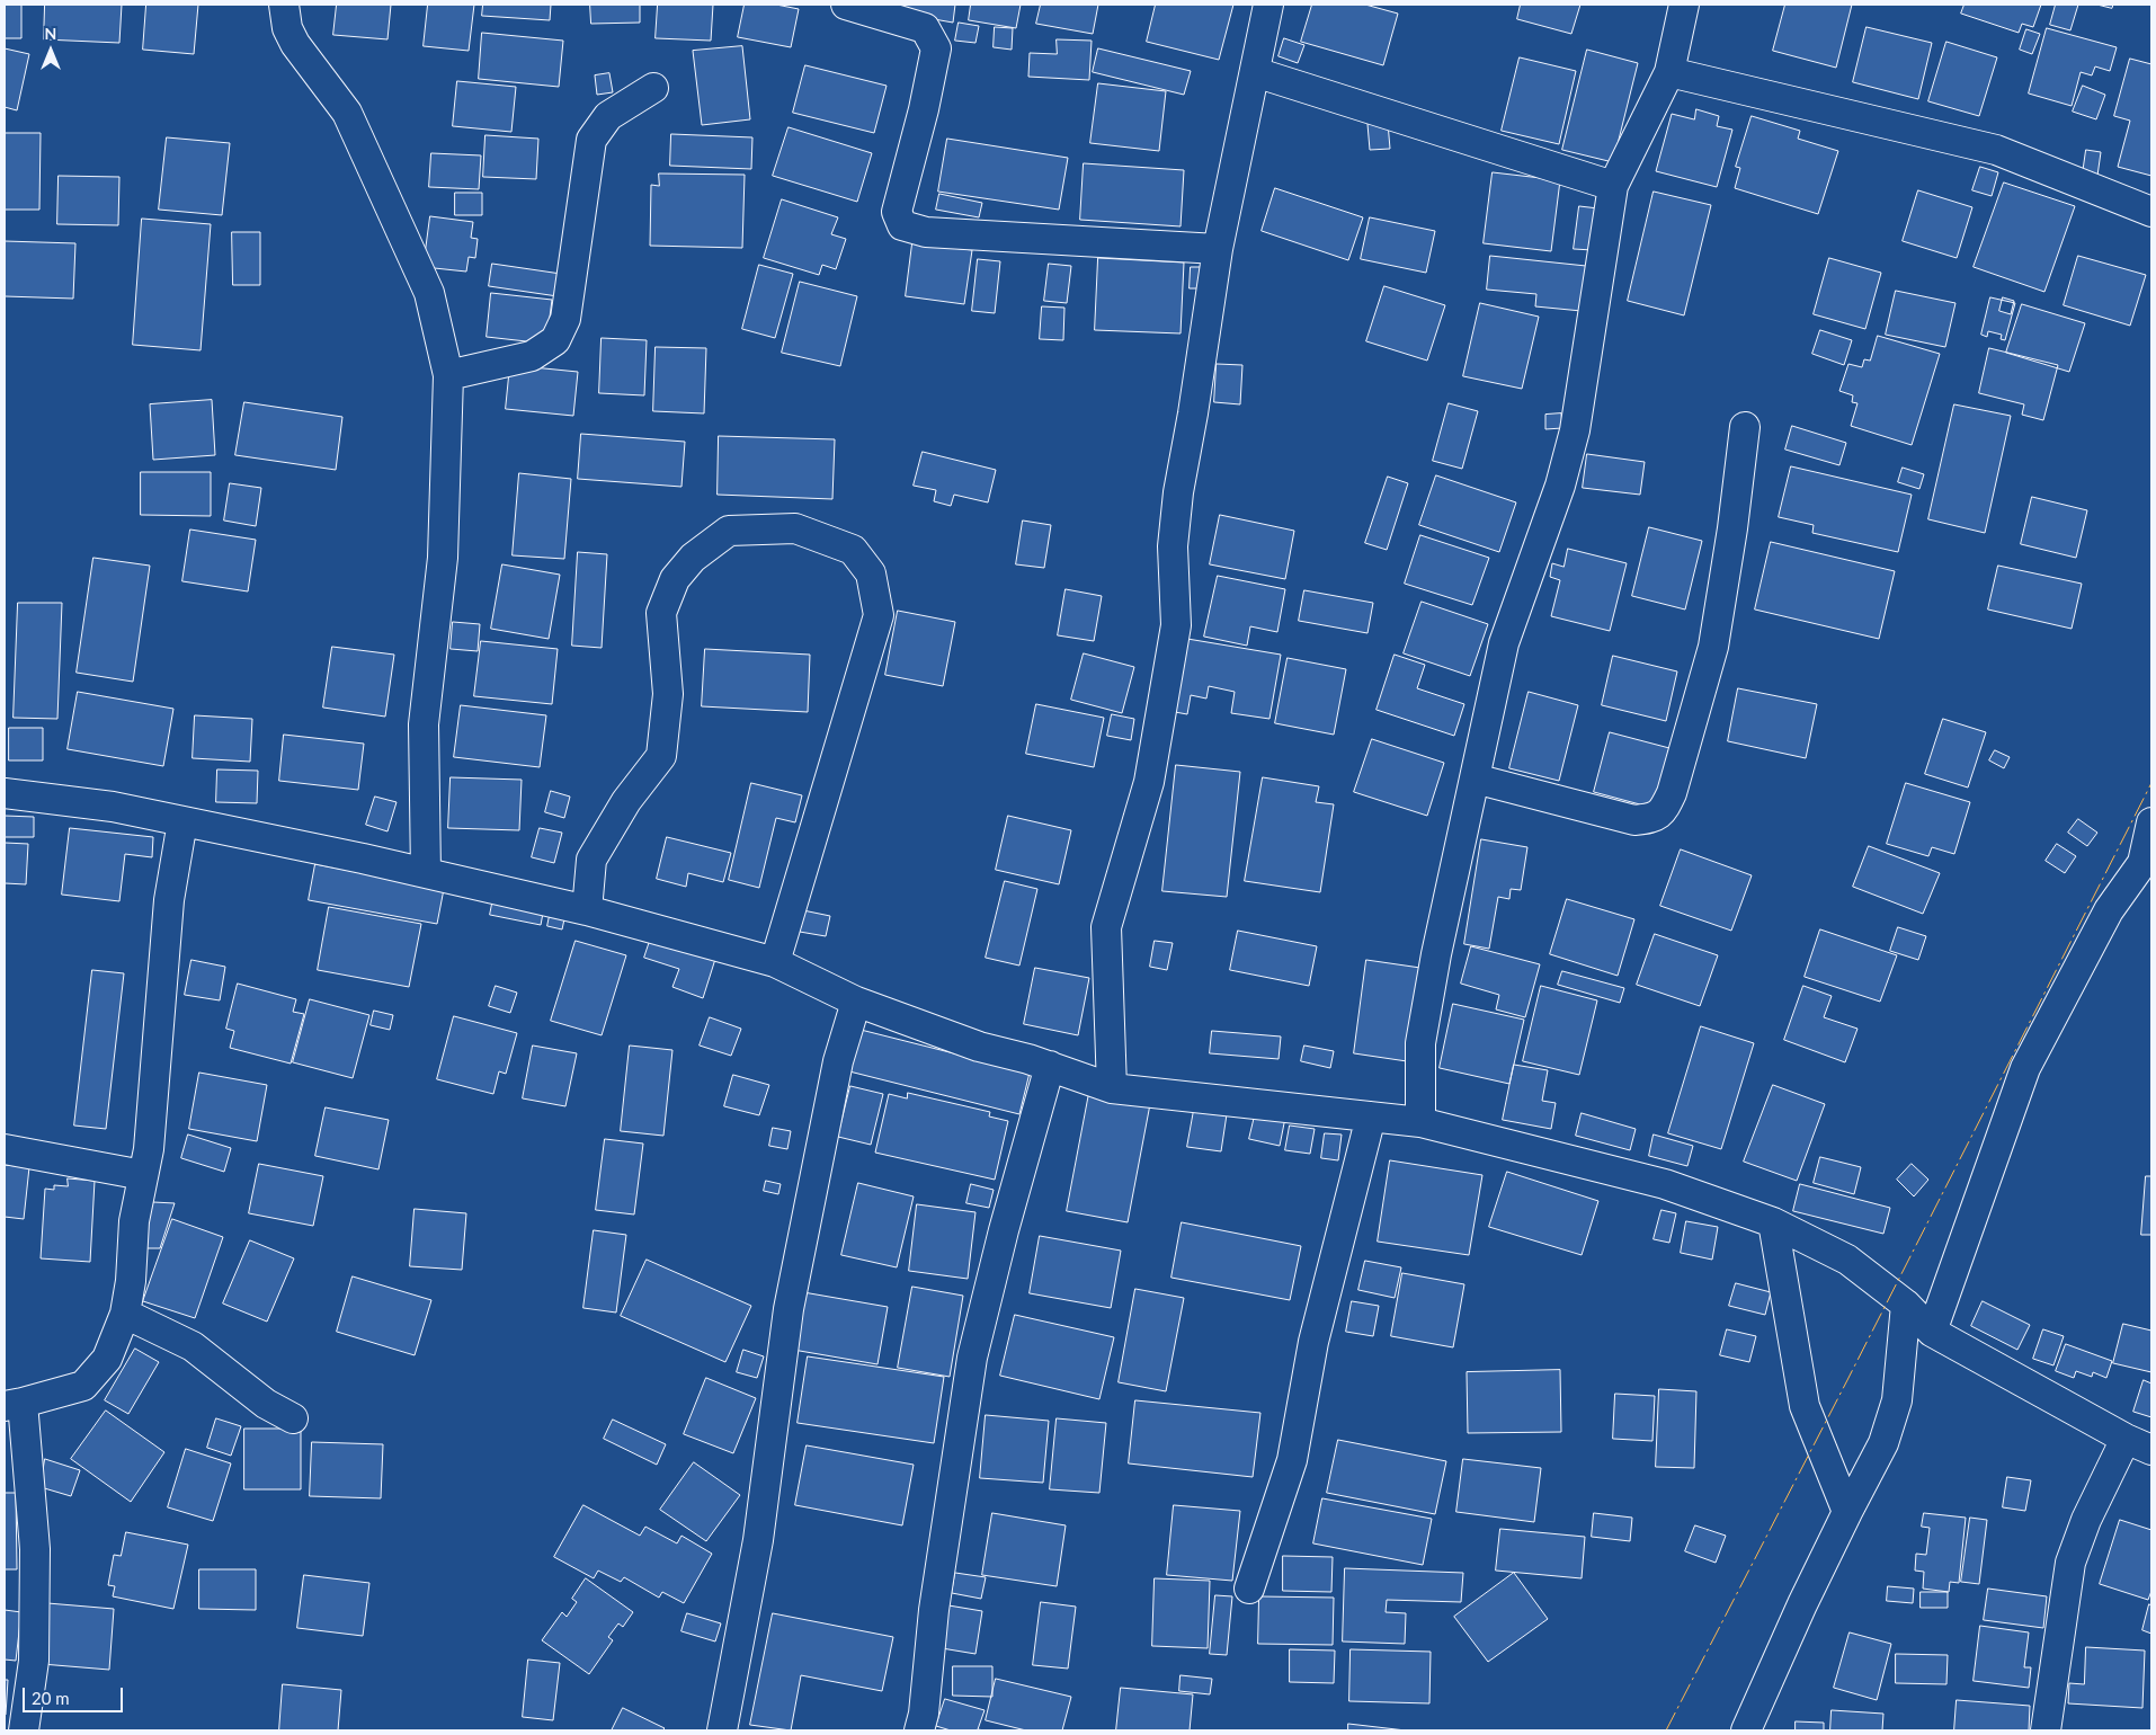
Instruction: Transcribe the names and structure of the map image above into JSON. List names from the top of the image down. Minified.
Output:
{"scale_bar":"20 m","north":"top"}
